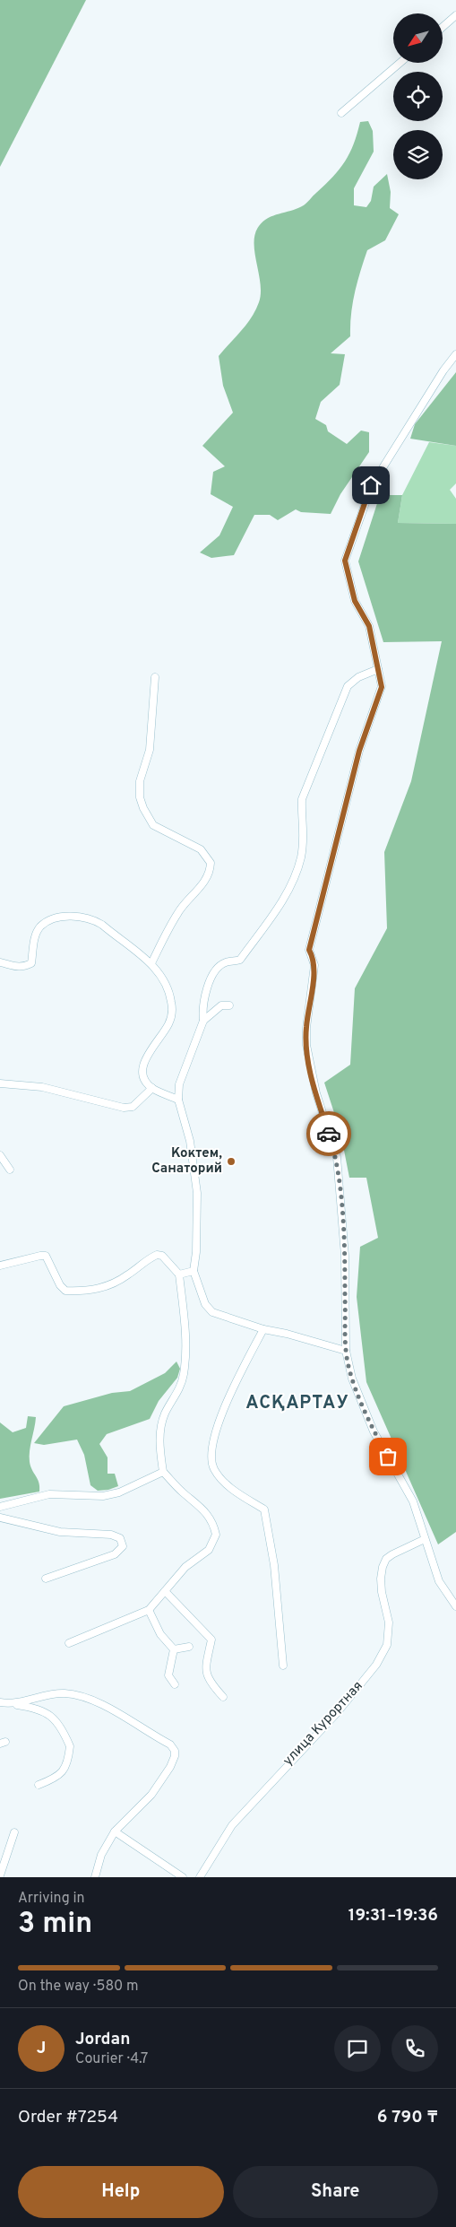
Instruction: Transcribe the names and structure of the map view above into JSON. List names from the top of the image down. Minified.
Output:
{"streets":{"street":["улица Курортная"]},"districts":["АСҚАРТАУ"],"places":["Коктем, Санаторий"],"north":"bottom left","page":{"heading":["3 min","Arriving in","19:31–19:36"],"panel":["Jordan","Courier · 4.7","Order #7254","6 790 ₸"],"bar":"On the way · 580 m","round":"J","buttons":["Help","Share"]}}
